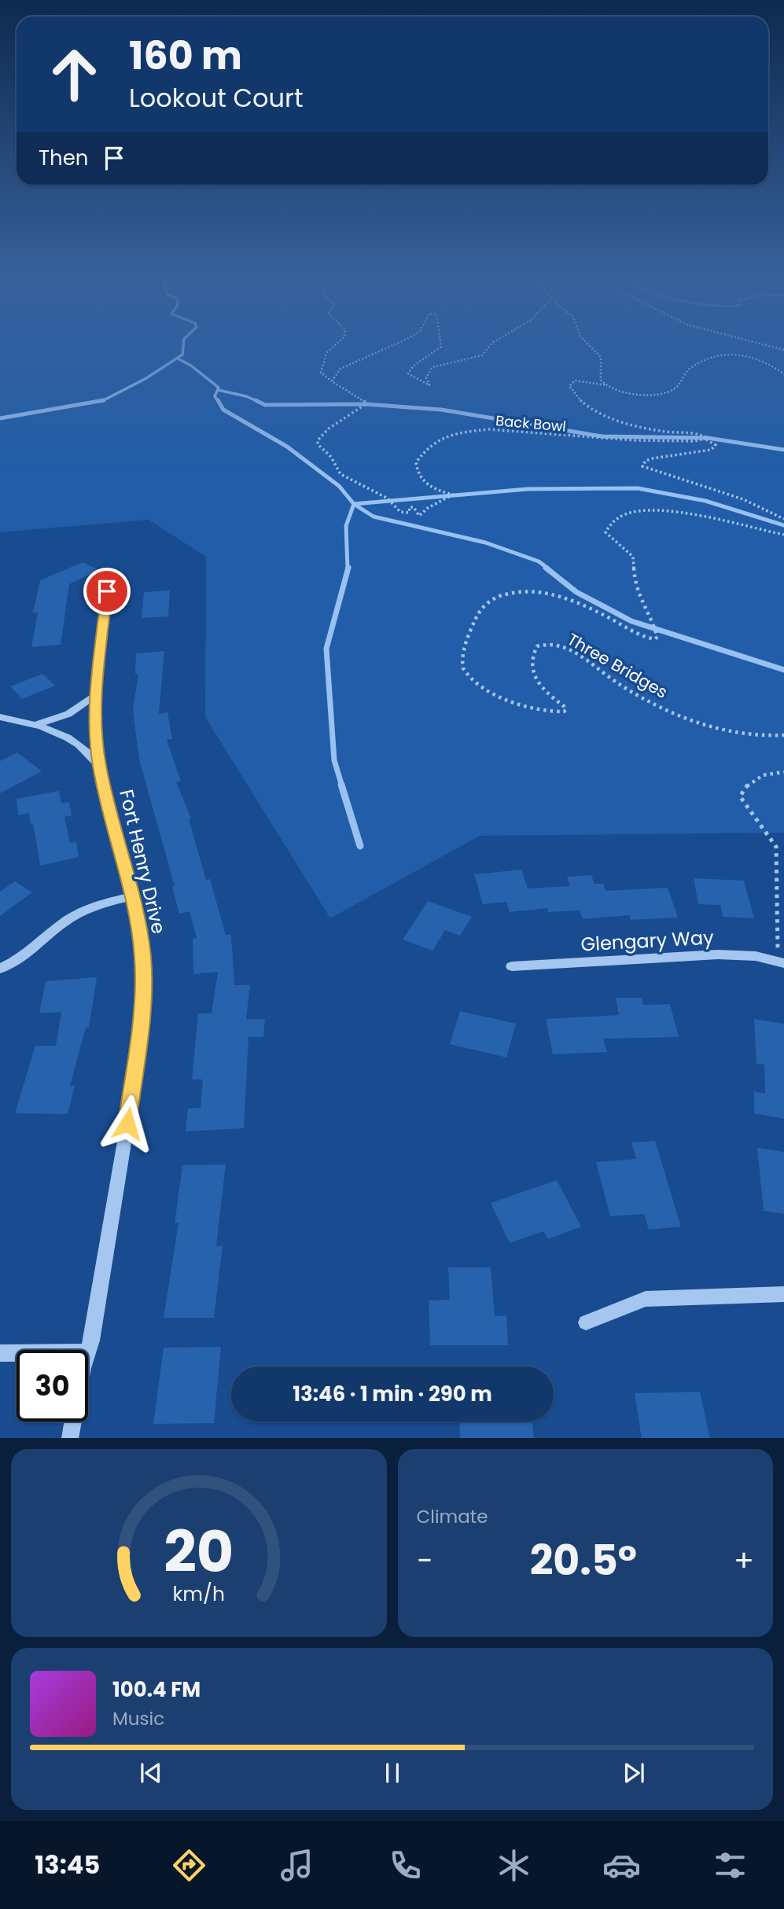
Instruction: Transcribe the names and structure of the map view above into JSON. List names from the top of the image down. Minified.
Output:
{"streets":{"street":["Fort Henry Drive","Glengary Way"],"path":["Back Bowl","Three Bridges"]},"page":{"turn":["160 m","Lookout Court"],"then":"Then","limit":"30","trip":"13:46 · 1 min · 290 m","tile":"Climate","heat":["−","20.5°","+"],"song":["100.4 FM","Music"],"tabs":"13:45","gauge":["20","km/h"]}}
